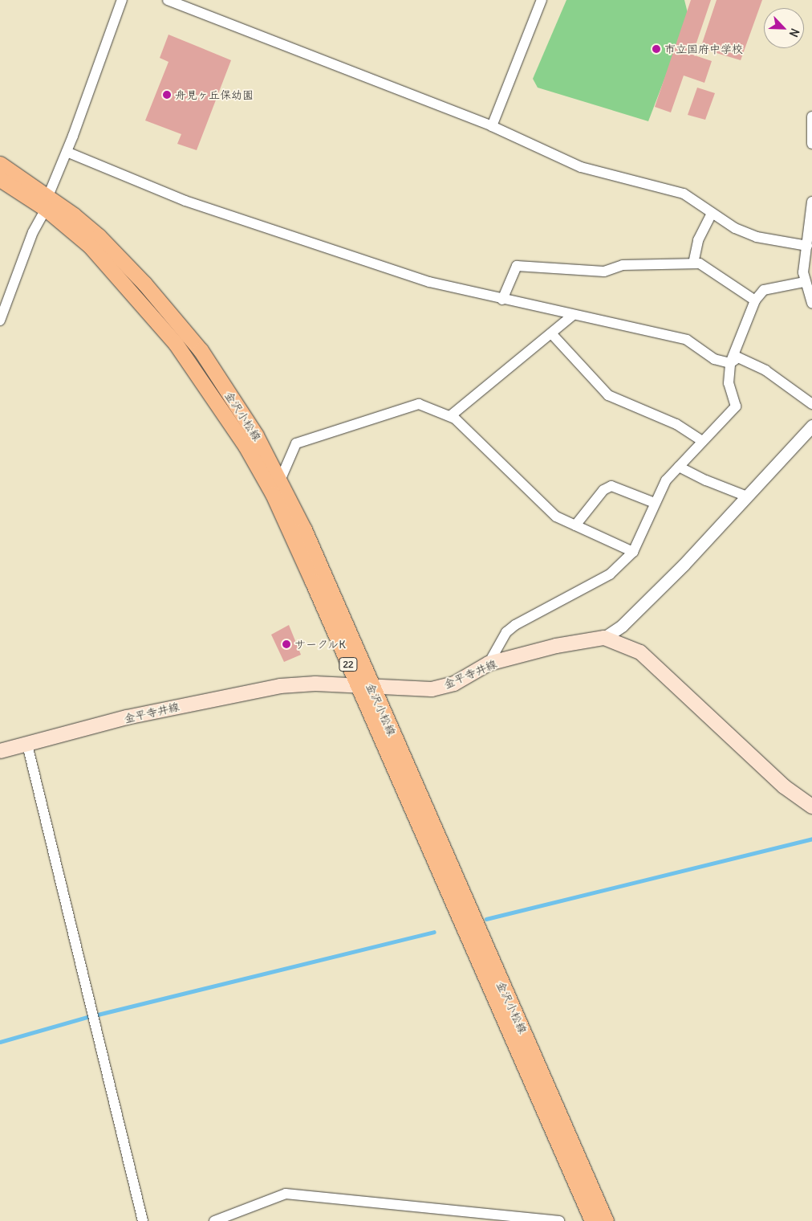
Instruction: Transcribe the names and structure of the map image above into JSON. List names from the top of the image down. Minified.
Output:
{"streets":{"main road":["金沢小松線","22","金平寺井線"]},"crossings":[["金沢小松線","金平寺井線"]],"places":["市立国府中学校","舟見ヶ丘保幼園","サークルK"],"north":"bottom right"}
